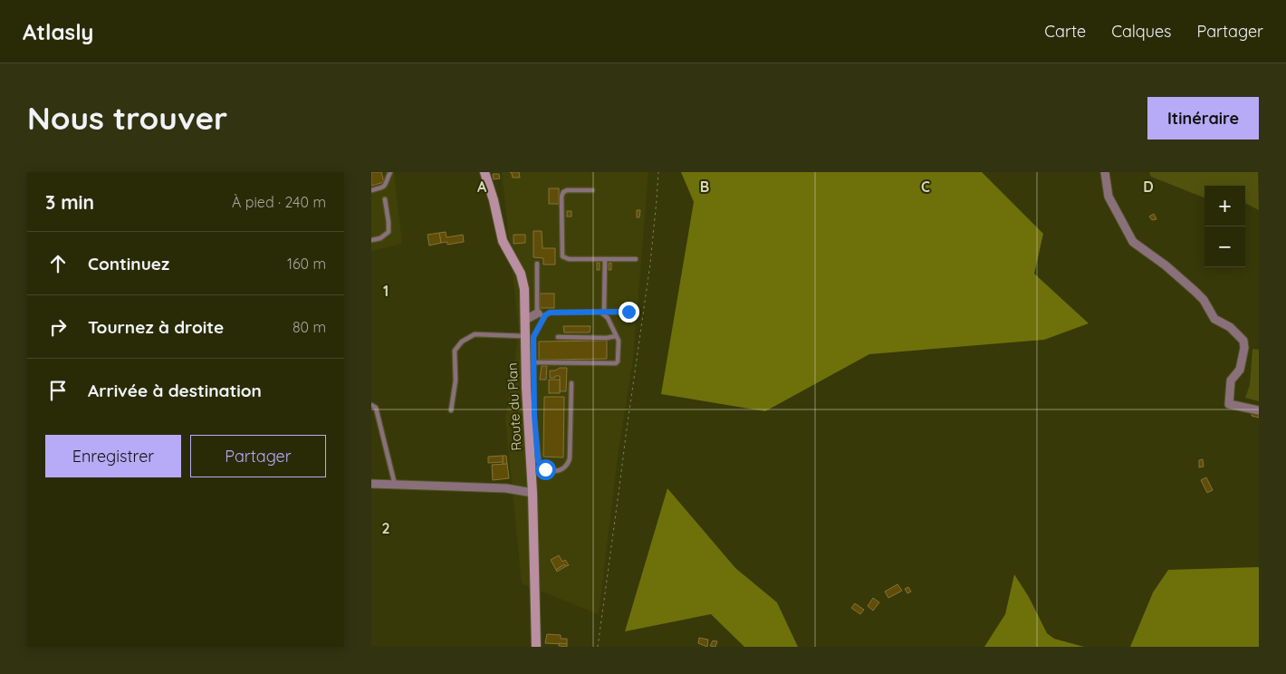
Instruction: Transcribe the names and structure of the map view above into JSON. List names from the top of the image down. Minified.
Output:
{"streets":{"street":["Route du Plan"]},"page":{"header":"Atlasly","nav":["Carte","Calques","Partager"],"buttons":["Itinéraire",["Enregistrer","Partager"]],"title":"Nous trouver","heading":["3 min","À pied · 240 m"],"map_buttons":["+","−"],"list":[["Continuez","160 m"],["Tournez à droite","80 m"],"Arrivée à destination"]},"grid":{"columns":["A","B","C","D"],"rows":["1","2"]}}
